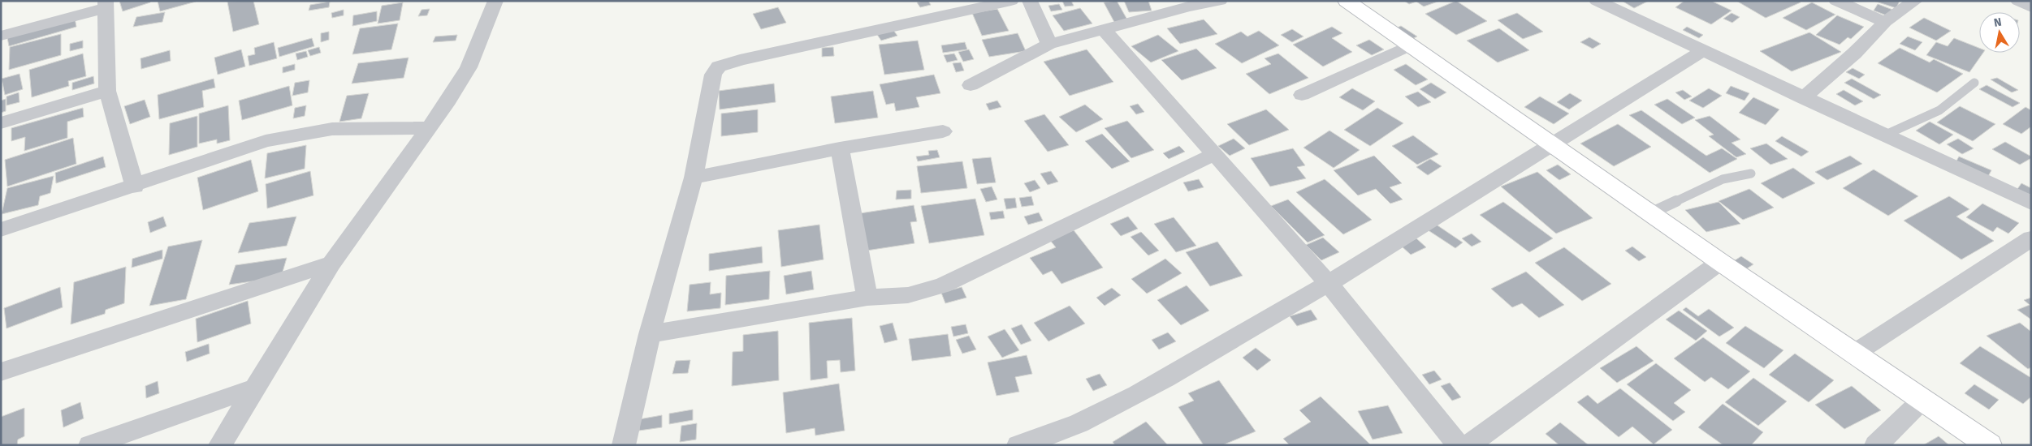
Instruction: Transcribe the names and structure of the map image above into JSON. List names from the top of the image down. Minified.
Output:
{"north":"top"}
